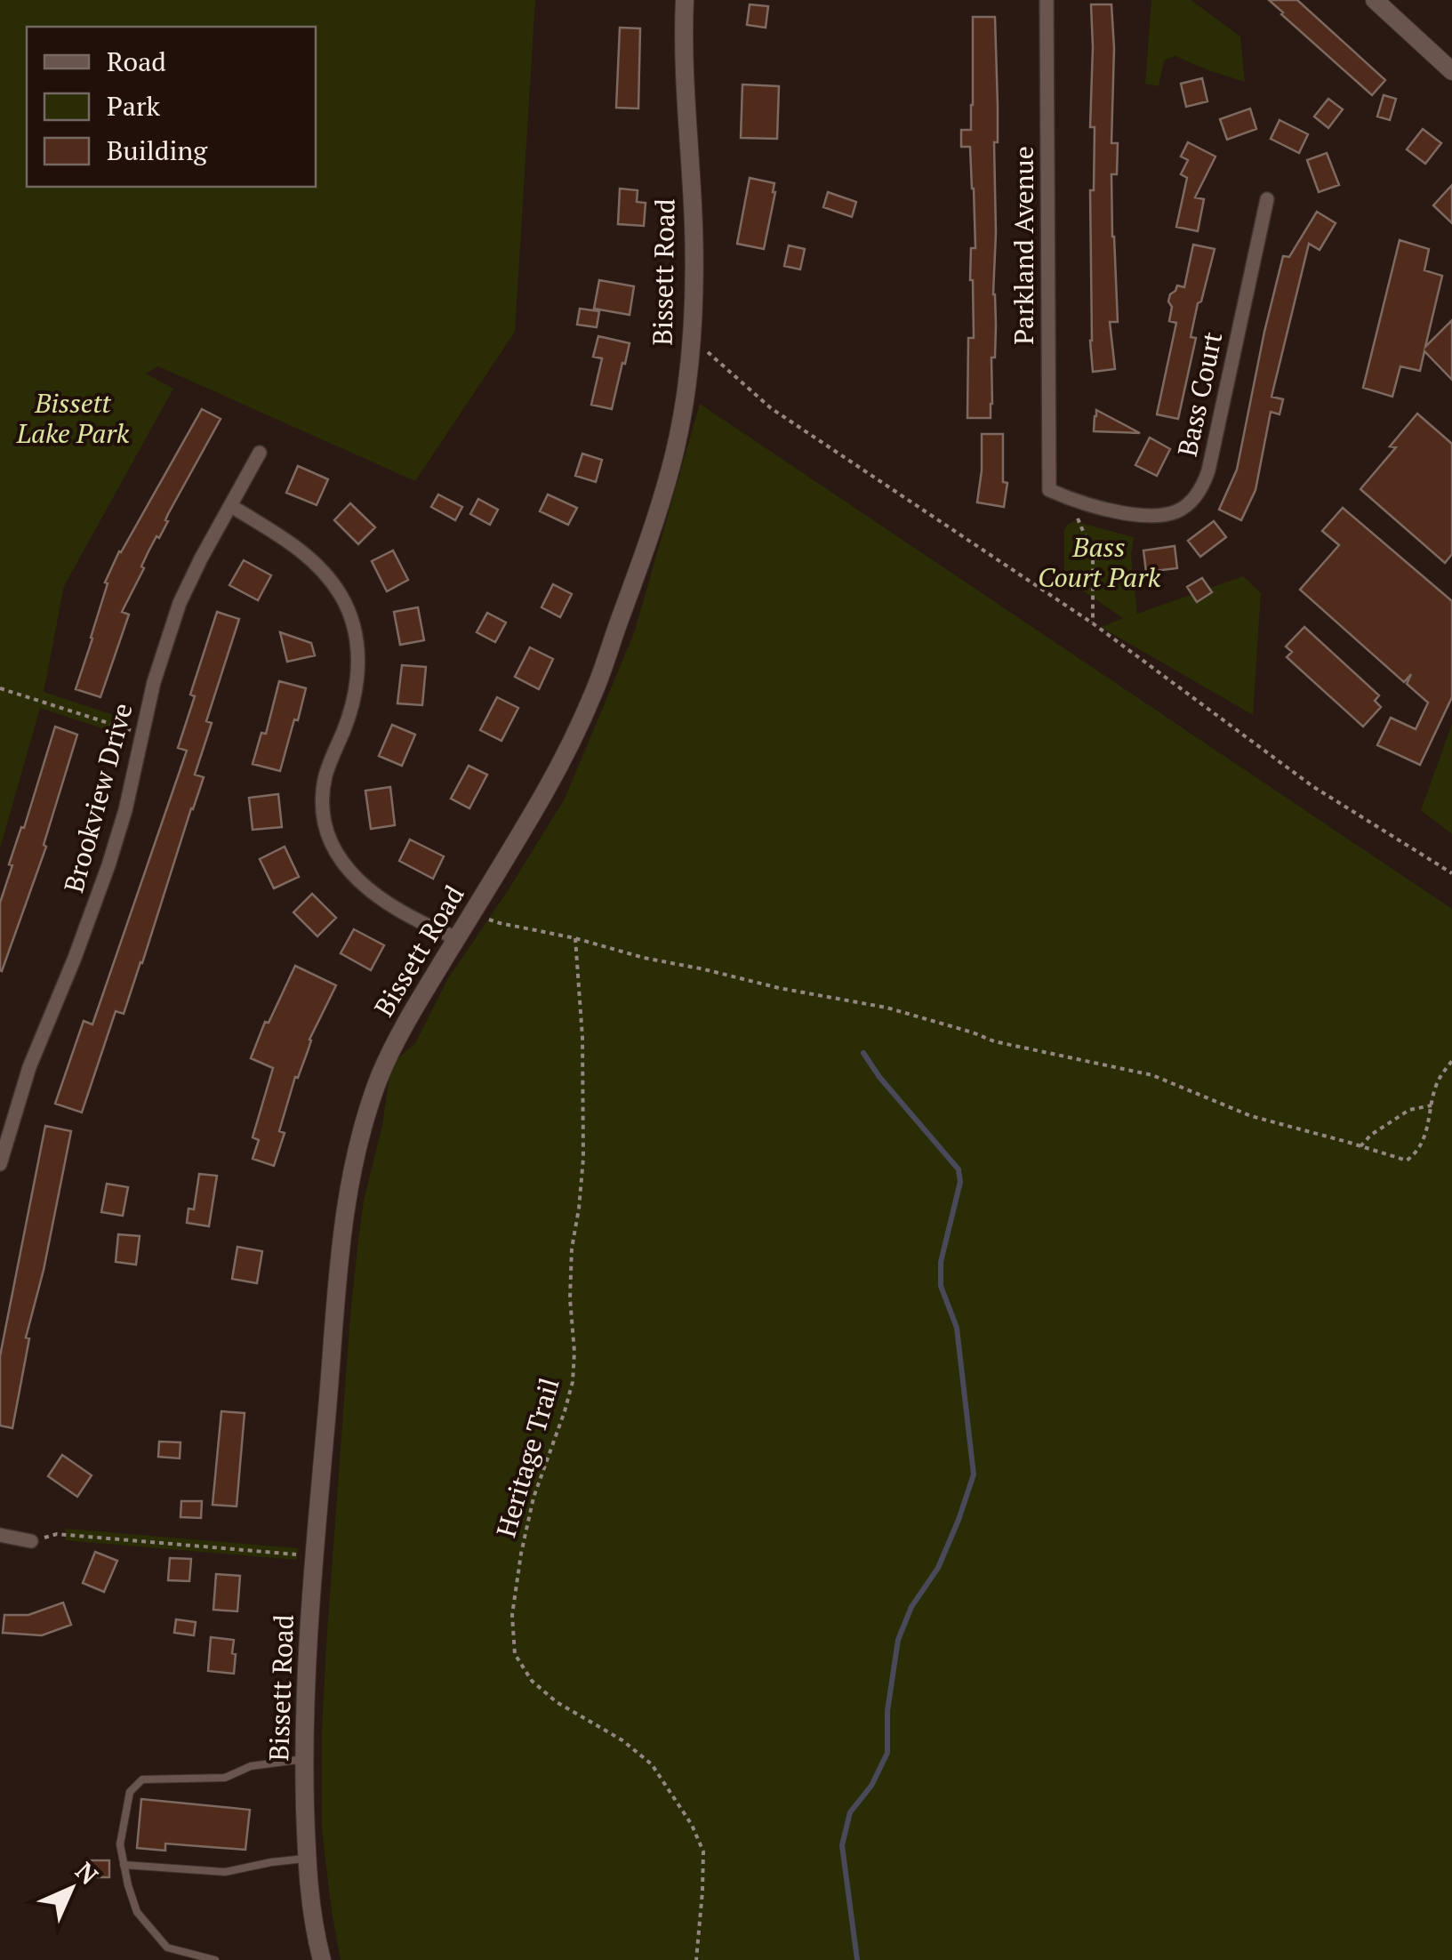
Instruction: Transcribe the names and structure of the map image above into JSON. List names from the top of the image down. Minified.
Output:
{"streets":{"main road":["Bissett Road"],"street":["Parkland Avenue","Bass Court","Brookview Drive"],"path":["Heritage Trail"]},"crossings":[["Parkland Avenue","Bass Court"]],"parks":["Bissett Lake Park","Bass Court Park"],"legend":["Road","Park","Building"],"north":"top right"}
